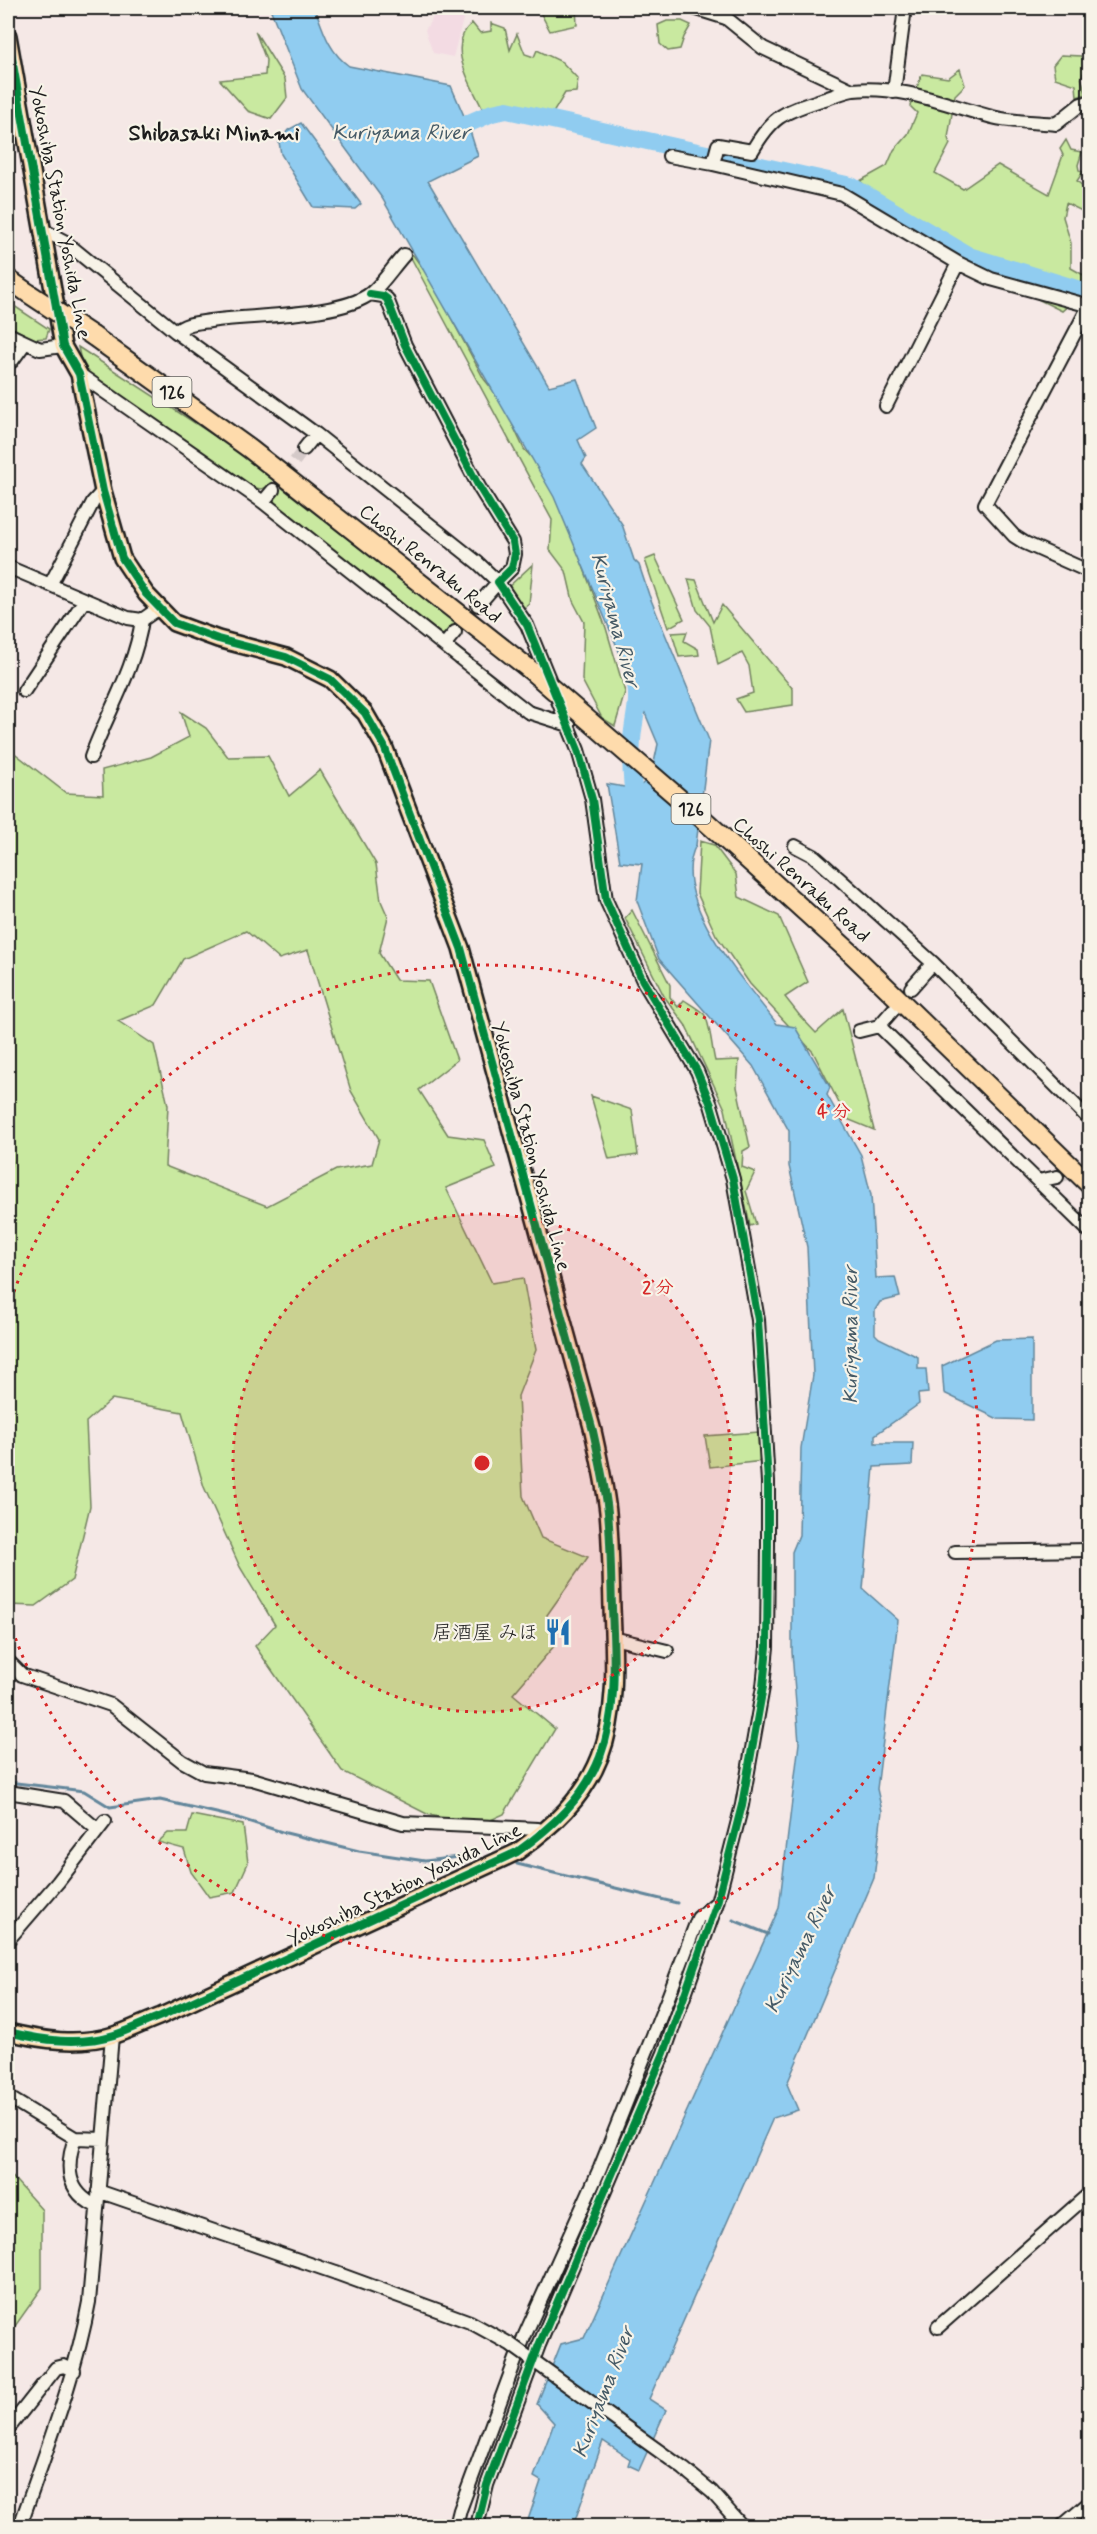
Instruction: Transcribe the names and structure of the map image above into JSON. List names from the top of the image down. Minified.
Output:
{"streets":{"highway":["126","Choshi Renraku Road"],"main road":["Yokoshiba Station Yoshida Line"]},"districts":["Shibasaki Minami"],"water":["Kuriyama River"],"places":{"restaurant":["居酒屋 みほ"]},"rings":["4 分","2 分"]}
